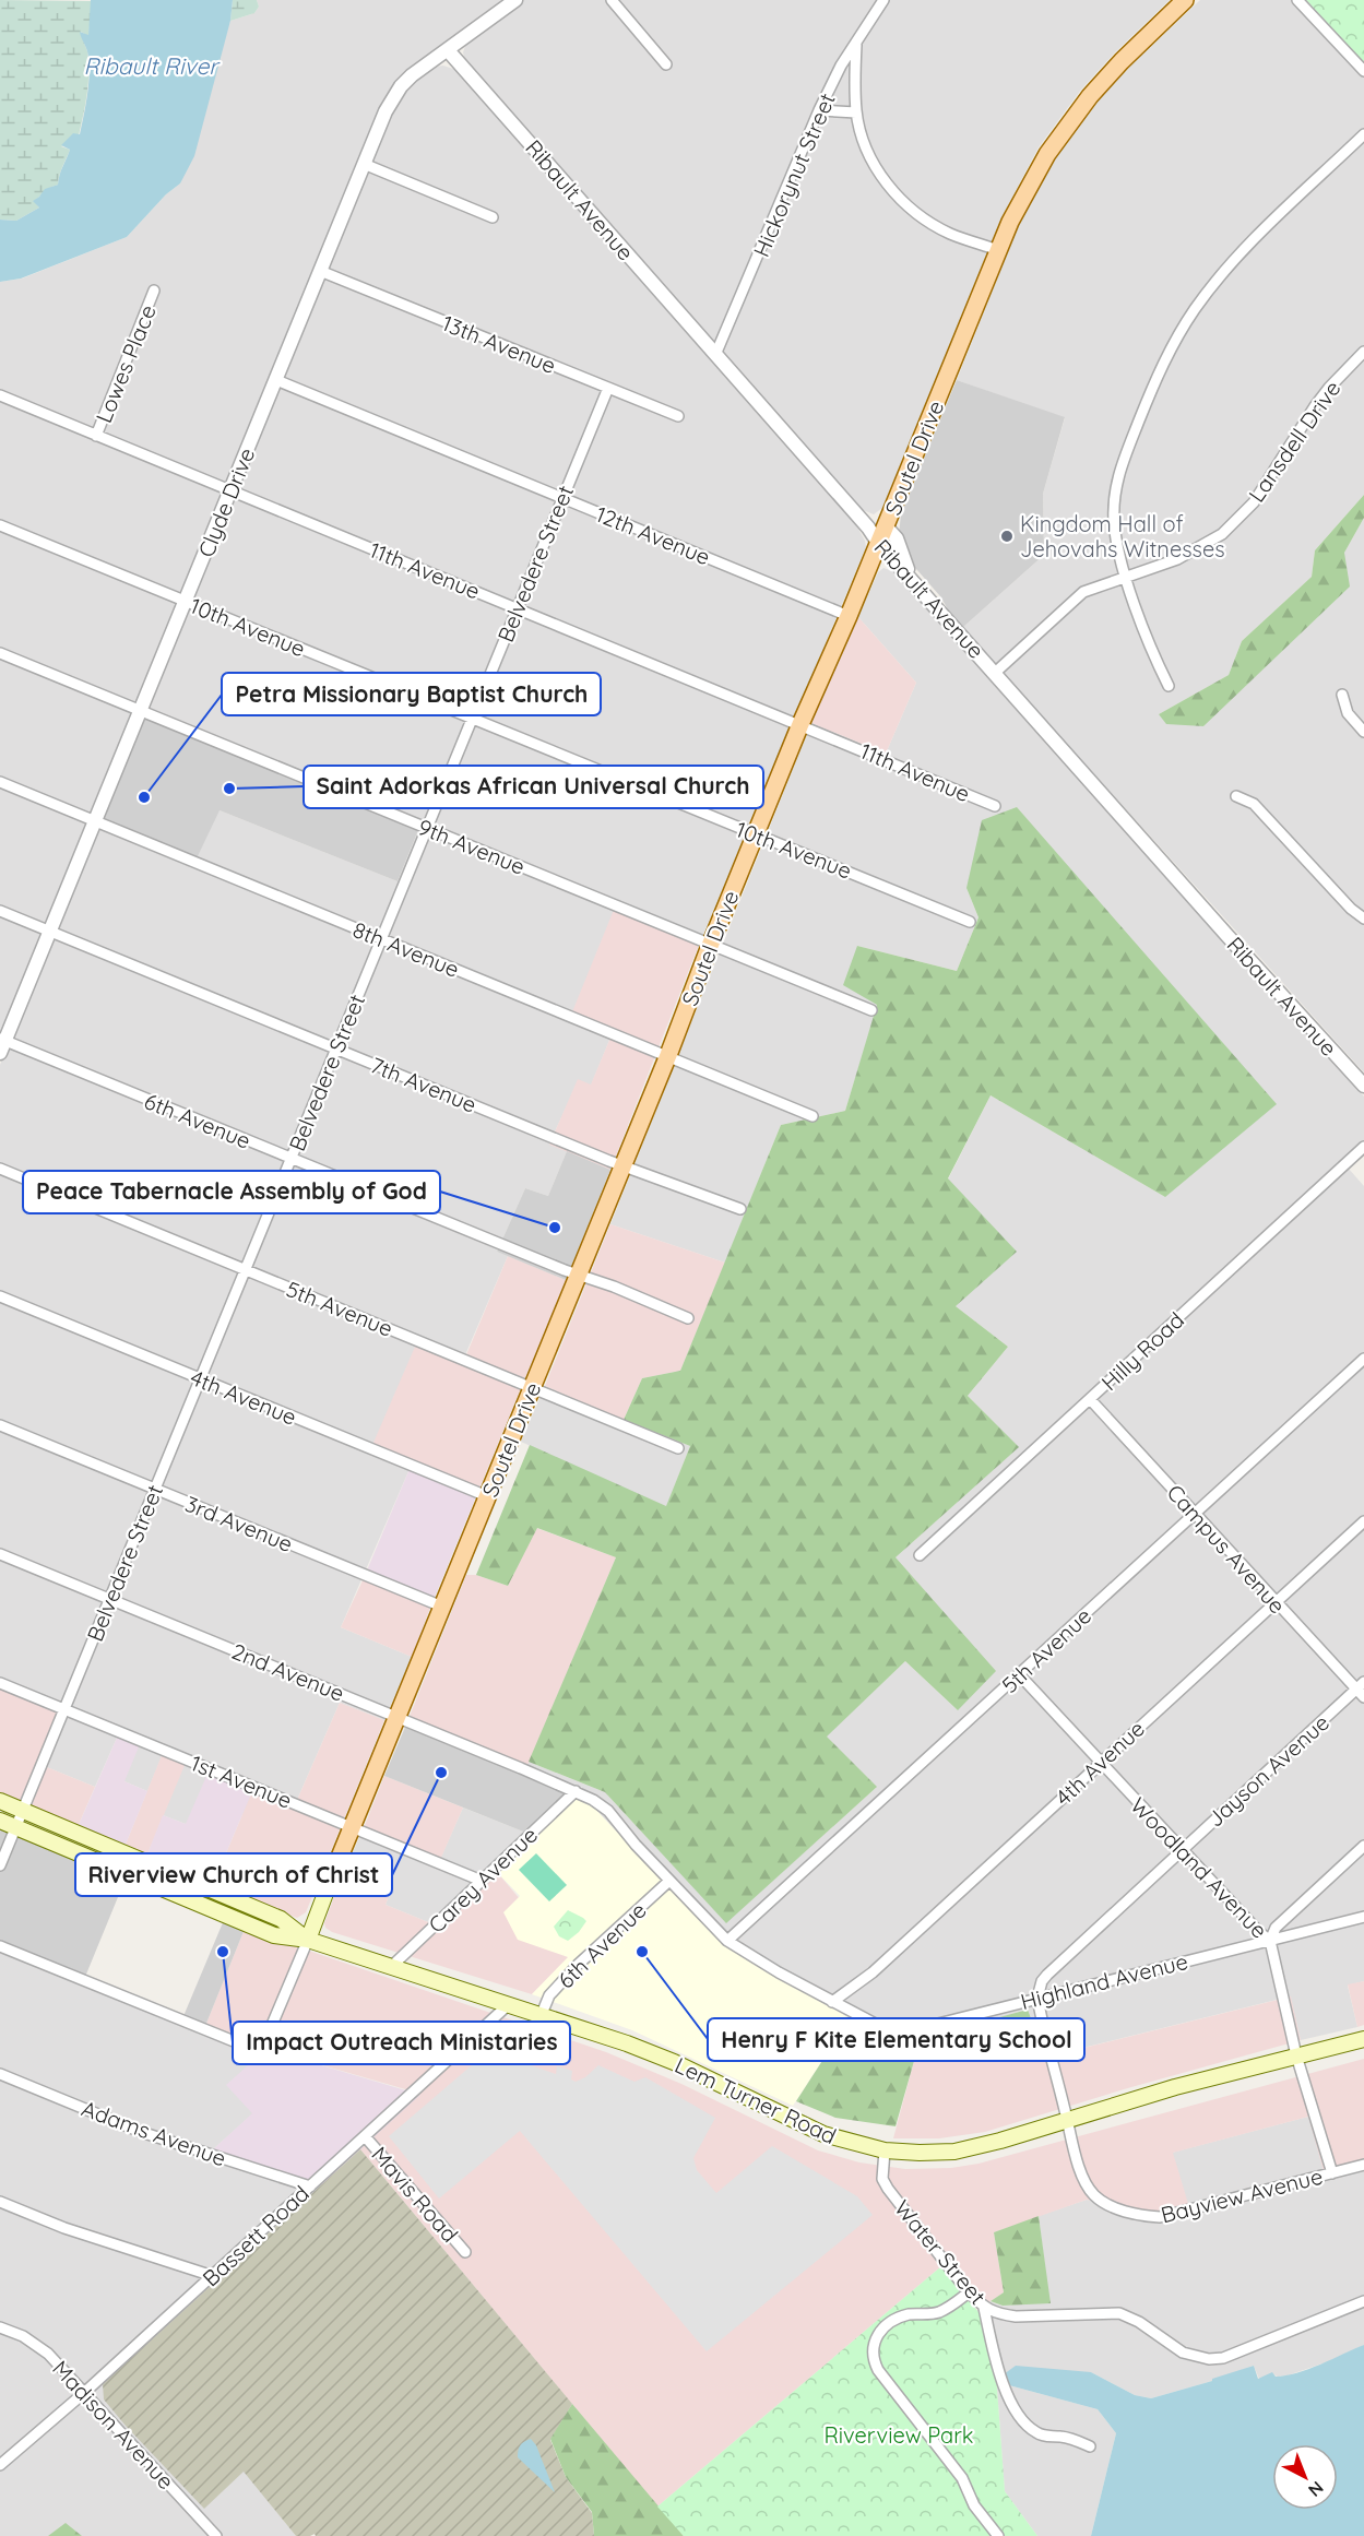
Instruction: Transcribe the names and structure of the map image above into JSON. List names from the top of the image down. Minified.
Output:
{"streets":{"main road":["Soutel Drive","Lem Turner Road"],"street":["Hickorynut Street","Ribault Avenue","13th Avenue","Lowes Place","Lansdell Drive","Clyde Drive","12th Avenue","Belvedere Street","11th Avenue","10th Avenue","9th Avenue","8th Avenue","7th Avenue","6th Avenue","5th Avenue","Hilly Road","4th Avenue","3rd Avenue","Campus Avenue","2nd Avenue","Jayson Avenue","1st Avenue","Woodland Avenue","Carey Avenue","Highland Avenue","Adams Avenue","Mavis Road","Bayview Avenue","Bassett Road","Water Street","Madison Avenue"]},"crossings":[["Hickorynut Street","Ribault Avenue"],["Ribault Avenue","Lansdell Drive"],["Ribault Avenue","Soutel Drive"],["Ribault Avenue","Clyde Drive"],["13th Avenue","Clyde Drive"],["13th Avenue","Belvedere Street"],["Lowes Place","11th Avenue"],["Soutel Drive","12th Avenue"],["Soutel Drive","11th Avenue"],["Soutel Drive","10th Avenue"],["Soutel Drive","9th Avenue"],["Soutel Drive","8th Avenue"],["Soutel Drive","7th Avenue"],["Soutel Drive","6th Avenue"],["Soutel Drive","5th Avenue"],["Soutel Drive","4th Avenue"],["Soutel Drive","3rd Avenue"],["Soutel Drive","2nd Avenue"],["Soutel Drive","1st Avenue"],["Soutel Drive","Lem Turner Road"],["Clyde Drive","12th Avenue"],["Clyde Drive","11th Avenue"],["Clyde Drive","10th Avenue"],["Clyde Drive","9th Avenue"],["Clyde Drive","8th Avenue"],["Clyde Drive","7th Avenue"],["Clyde Drive","6th Avenue"],["12th Avenue","Belvedere Street"],["Belvedere Street","11th Avenue"],["Belvedere Street","10th Avenue"],["Belvedere Street","9th Avenue"],["Belvedere Street","8th Avenue"],["Belvedere Street","7th Avenue"],["Belvedere Street","6th Avenue"],["Belvedere Street","5th Avenue"],["Belvedere Street","4th Avenue"],["Belvedere Street","3rd Avenue"],["Belvedere Street","2nd Avenue"],["Belvedere Street","1st Avenue"],["Belvedere Street","Lem Turner Road"],["6th Avenue","Highland Avenue"],["6th Avenue","Lem Turner Road"],["5th Avenue","Campus Avenue"],["5th Avenue","Woodland Avenue"],["5th Avenue","Highland Avenue"],["Hilly Road","Campus Avenue"],["4th Avenue","Campus Avenue"],["4th Avenue","Woodland Avenue"],["4th Avenue","Highland Avenue"],["Campus Avenue","Jayson Avenue"],["2nd Avenue","Carey Avenue"],["2nd Avenue","Highland Avenue"],["Jayson Avenue","Woodland Avenue"],["Jayson Avenue","Highland Avenue"],["Jayson Avenue","Bayview Avenue"],["1st Avenue","Carey Avenue"],["Woodland Avenue","Highland Avenue"],["Woodland Avenue","Lem Turner Road"],["Woodland Avenue","Bayview Avenue"],["Carey Avenue","Highland Avenue"],["Carey Avenue","Lem Turner Road"],["Highland Avenue","Bayview Avenue"],["Lem Turner Road","Bayview Avenue"],["Lem Turner Road","Bassett Road"],["Lem Turner Road","Water Street"],["Adams Avenue","Bassett Road"],["Mavis Road","Bassett Road"],["Bassett Road","Madison Avenue"]],"water":["Ribault River"],"parks":["Riverview Park"],"places":["Kingdom Hall of Jehovahs Witnesses","Saint Adorkas African Universal Church","Petra Missionary Baptist Church","Peace Tabernacle Assembly of God","Riverview Church of Christ","Impact Outreach Ministaries","Henry F Kite Elementary School"],"north":"bottom right"}
